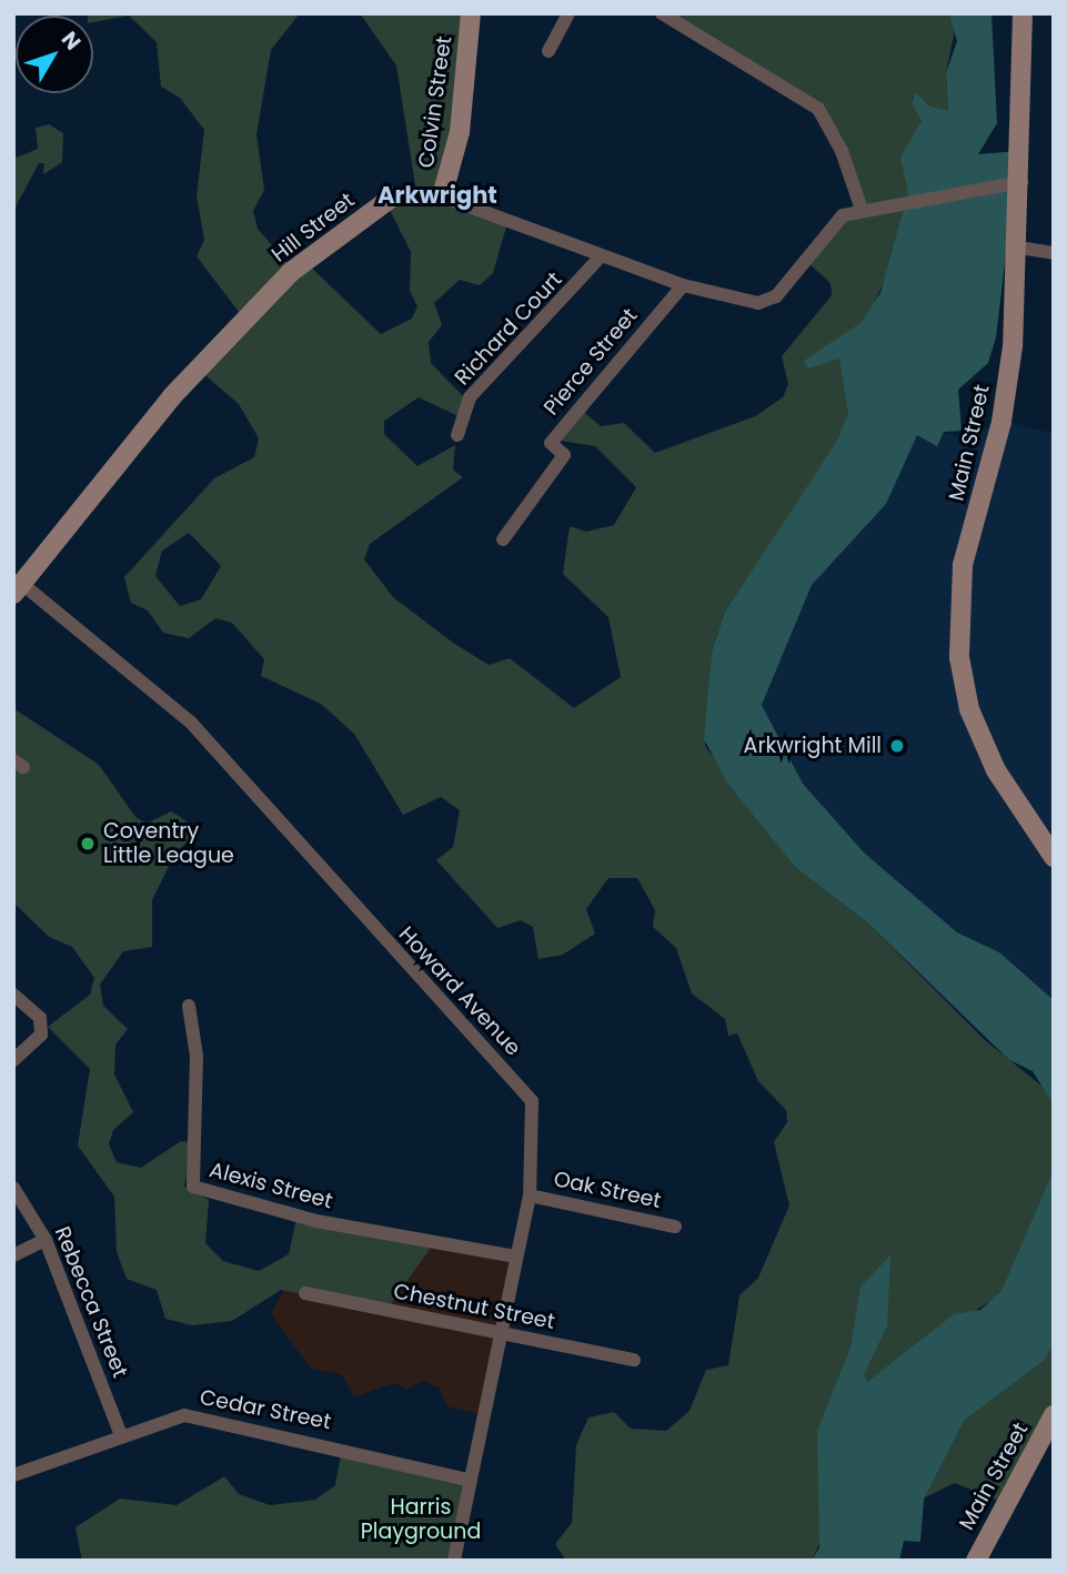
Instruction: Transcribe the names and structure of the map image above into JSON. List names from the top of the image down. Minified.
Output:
{"streets":{"main road":["Colvin Street","Hill Street","Main Street"],"street":["Richard Court","Pierce Street","Howard Avenue","Alexis Street","Oak Street","Rebecca Street","Chestnut Street","Cedar Street"]},"crossings":[["Colvin Street","Hill Street"],["Hill Street","Richard Court"],["Hill Street","Pierce Street"],["Hill Street","Howard Avenue"],["Howard Avenue","Alexis Street"],["Howard Avenue","Oak Street"],["Howard Avenue","Chestnut Street"],["Howard Avenue","Cedar Street"],["Rebecca Street","Cedar Street"]],"districts":["Arkwright"],"parks":["Harris Playground"],"places":["Arkwright Mill","Coventry Little League"],"north":"top right"}
